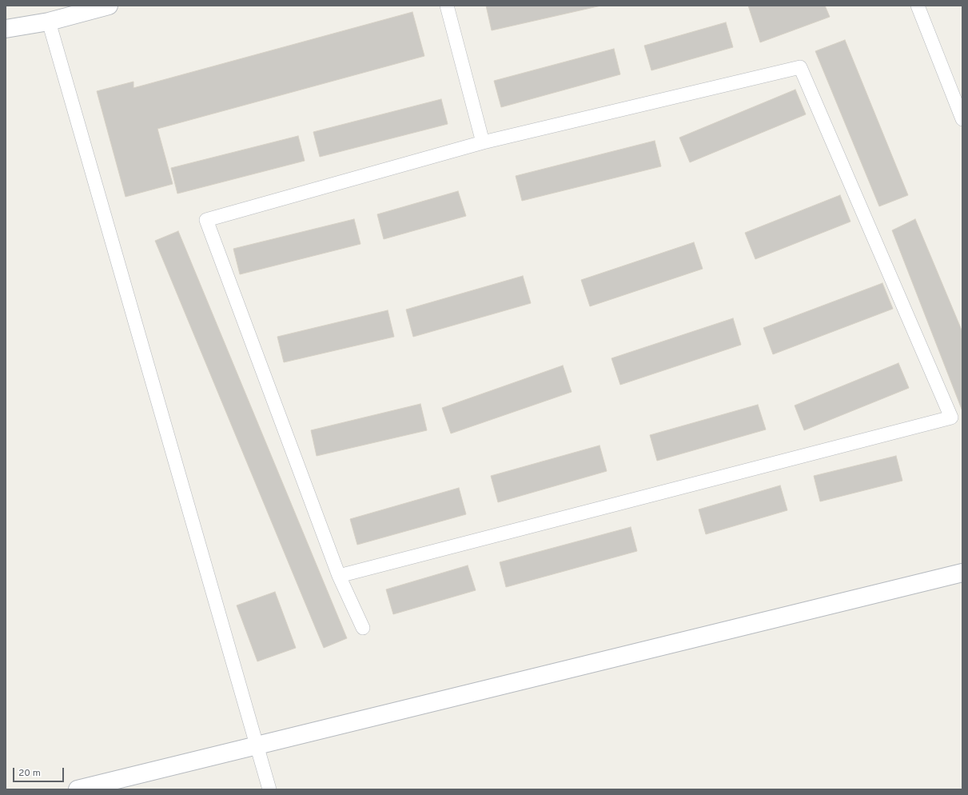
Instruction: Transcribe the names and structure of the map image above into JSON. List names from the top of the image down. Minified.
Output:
{"scale_bar":"20 m"}
